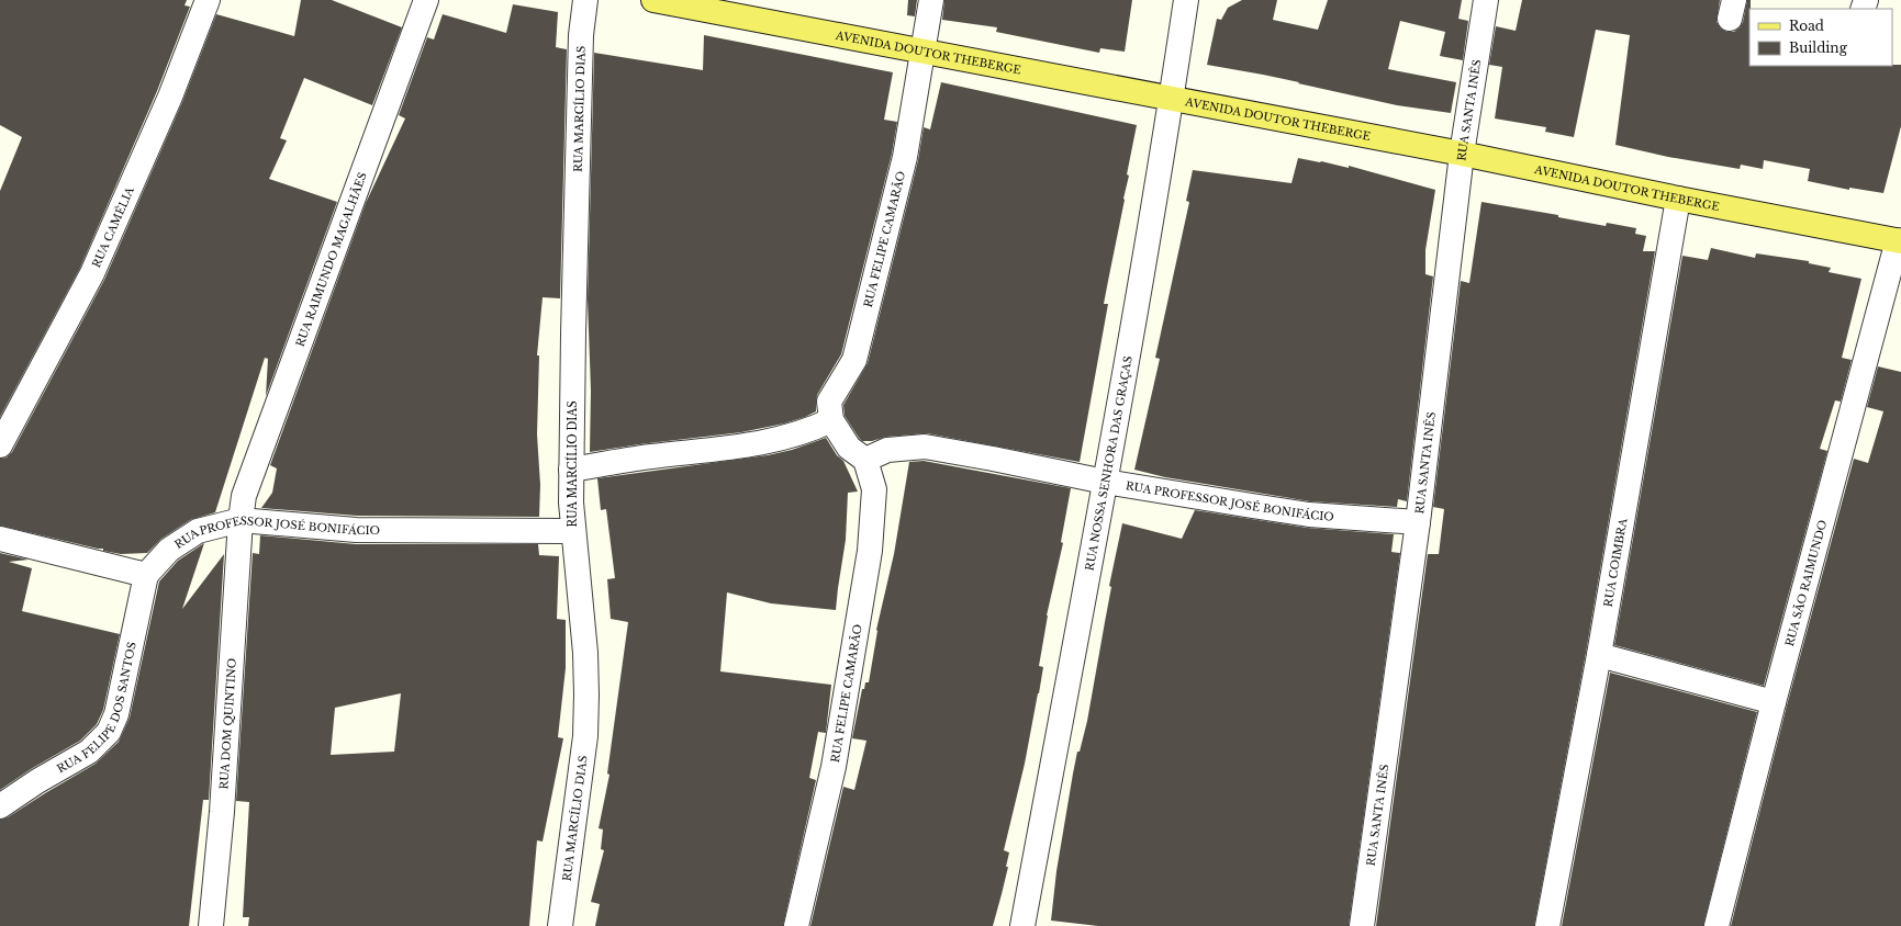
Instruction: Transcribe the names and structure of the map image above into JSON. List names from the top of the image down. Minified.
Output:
{"streets":{"main road":["AVENIDA DOUTOR THEBERGE"],"street":["RUA MARCÍLIO DIAS","RUA SANTA INÊS","RUA CAMÉLIA","RUA FELIPE CAMARÃO","RUA RAIMUNDO MAGALHÃES","RUA NOSSA SENHORA DAS GRAÇAS","RUA PROFESSOR JOSÉ BONIFÁCIO","RUA COIMBRA","RUA SÃO RAIMUNDO","RUA FELIPE DOS SANTOS","RUA DOM QUINTINO"]},"crossings":[["AVENIDA DOUTOR THEBERGE","RUA SANTA INÊS"],["AVENIDA DOUTOR THEBERGE","RUA FELIPE CAMARÃO"],["AVENIDA DOUTOR THEBERGE","RUA NOSSA SENHORA DAS GRAÇAS"],["AVENIDA DOUTOR THEBERGE","RUA COIMBRA"],["AVENIDA DOUTOR THEBERGE","RUA SÃO RAIMUNDO"],["RUA MARCÍLIO DIAS","RUA PROFESSOR JOSÉ BONIFÁCIO"],["RUA SANTA INÊS","RUA PROFESSOR JOSÉ BONIFÁCIO"],["RUA FELIPE CAMARÃO","RUA PROFESSOR JOSÉ BONIFÁCIO"],["RUA RAIMUNDO MAGALHÃES","RUA PROFESSOR JOSÉ BONIFÁCIO"],["RUA RAIMUNDO MAGALHÃES","RUA DOM QUINTINO"],["RUA NOSSA SENHORA DAS GRAÇAS","RUA PROFESSOR JOSÉ BONIFÁCIO"],["RUA PROFESSOR JOSÉ BONIFÁCIO","RUA FELIPE DOS SANTOS"],["RUA PROFESSOR JOSÉ BONIFÁCIO","RUA DOM QUINTINO"]],"legend":["Road","Building"]}
